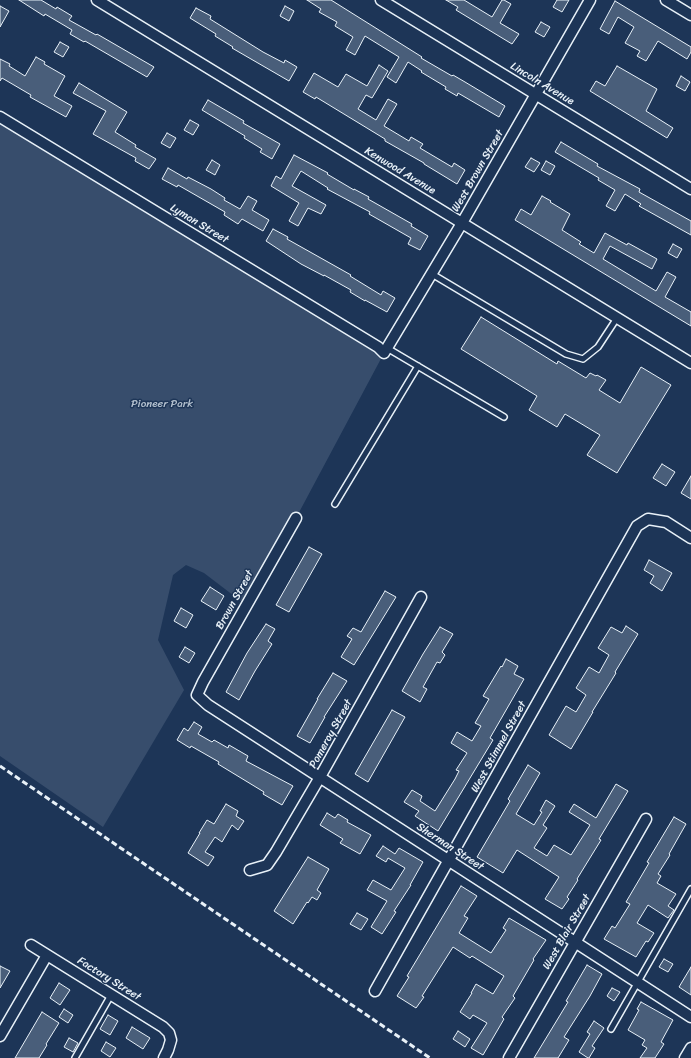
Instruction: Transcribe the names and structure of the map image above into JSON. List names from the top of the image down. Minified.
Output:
{"streets":{"street":["Lincoln Avenue","Kenwood Avenue","West Brown Street","Lyman Street","Brown Street","Pomeroy Street","West Stimmel Street","Sherman Street","West Blair Street","Factory Street"]},"crossings":[["Lincoln Avenue","West Brown Street"],["Kenwood Avenue","West Brown Street"],["West Brown Street","Lyman Street"],["Brown Street","Sherman Street"],["Pomeroy Street","Sherman Street"],["West Stimmel Street","Sherman Street"],["Sherman Street","West Blair Street"]],"parks":["Pioneer Park"]}
